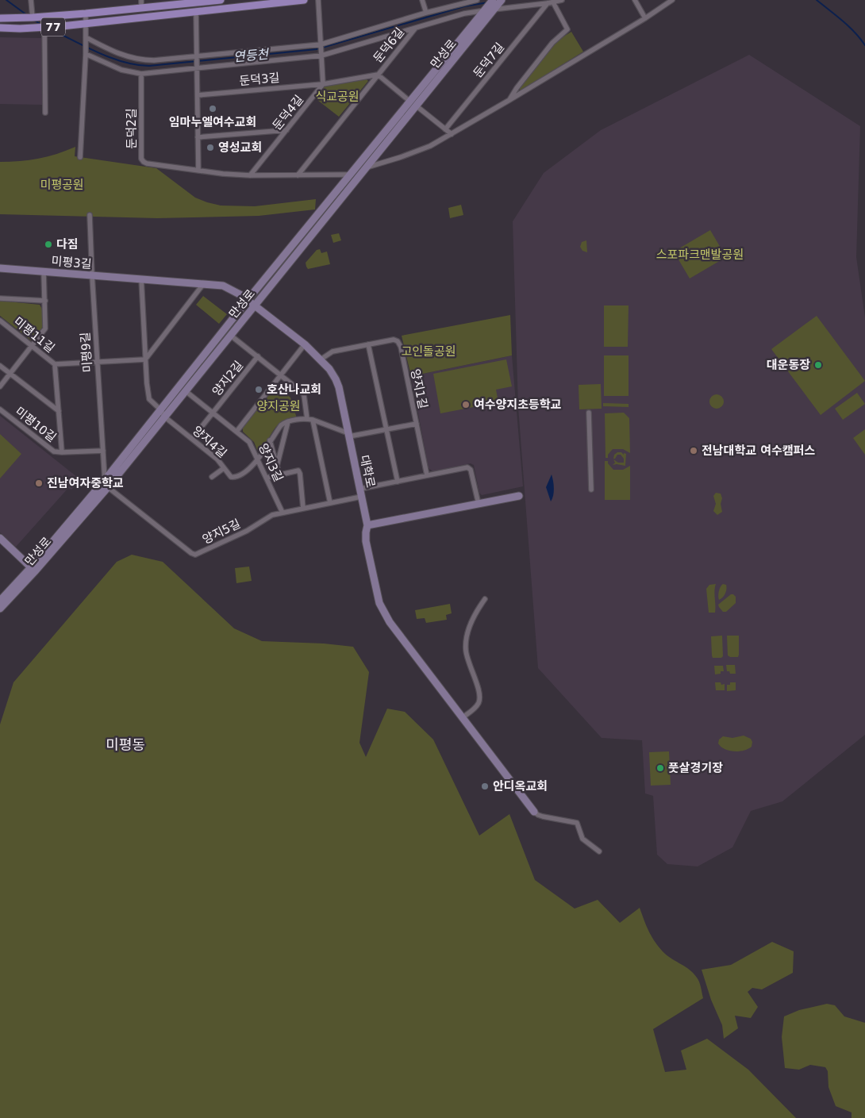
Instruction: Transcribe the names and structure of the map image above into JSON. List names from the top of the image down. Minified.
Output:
{"streets":{"main road":["77"],"street":["둔덕6길","만성로","둔덕7길","둔덕3길","둔덕4길","둔덕2길","미평3길","미평11길","미평9길","양지2길","양지1길","미평10길","양지4길","양지3길","대학로","양지5길"]},"crossings":[["둔덕6길","만성로"],["둔덕6길","둔덕3길"],["둔덕6길","둔덕4길"],["둔덕6길","둔덕2길"],["만성로","둔덕2길"],["만성로","미평3길"],["만성로","미평9길"],["만성로","양지2길"],["만성로","양지4길"],["만성로","양지3길"],["만성로","대학로"],["만성로","양지5길"],["둔덕3길","둔덕4길"],["둔덕3길","둔덕2길"],["둔덕4길","둔덕2길"],["미평3길","미평9길"],["미평3길","대학로"],["미평11길","미평9길"],["미평11길","미평10길"],["미평9길","미평10길"],["미평9길","양지5길"],["양지2길","양지3길"],["양지2길","양지5길"],["양지1길","대학로"],["양지4길","양지3길"],["양지3길","양지5길"],["대학로","양지5길"]],"districts":["미평동"],"water":["연등천"],"parks":["식교공원","미평공원","스포파크맨발공원","고인돌공원","양지공원"],"places":["임마누엘여수교회","영성교회","다짐","대운동장","호산나교회","여수양지초등학교","전남대학교 여수캠퍼스","진남여자중학교","풋살경기장","안디옥교회"]}
